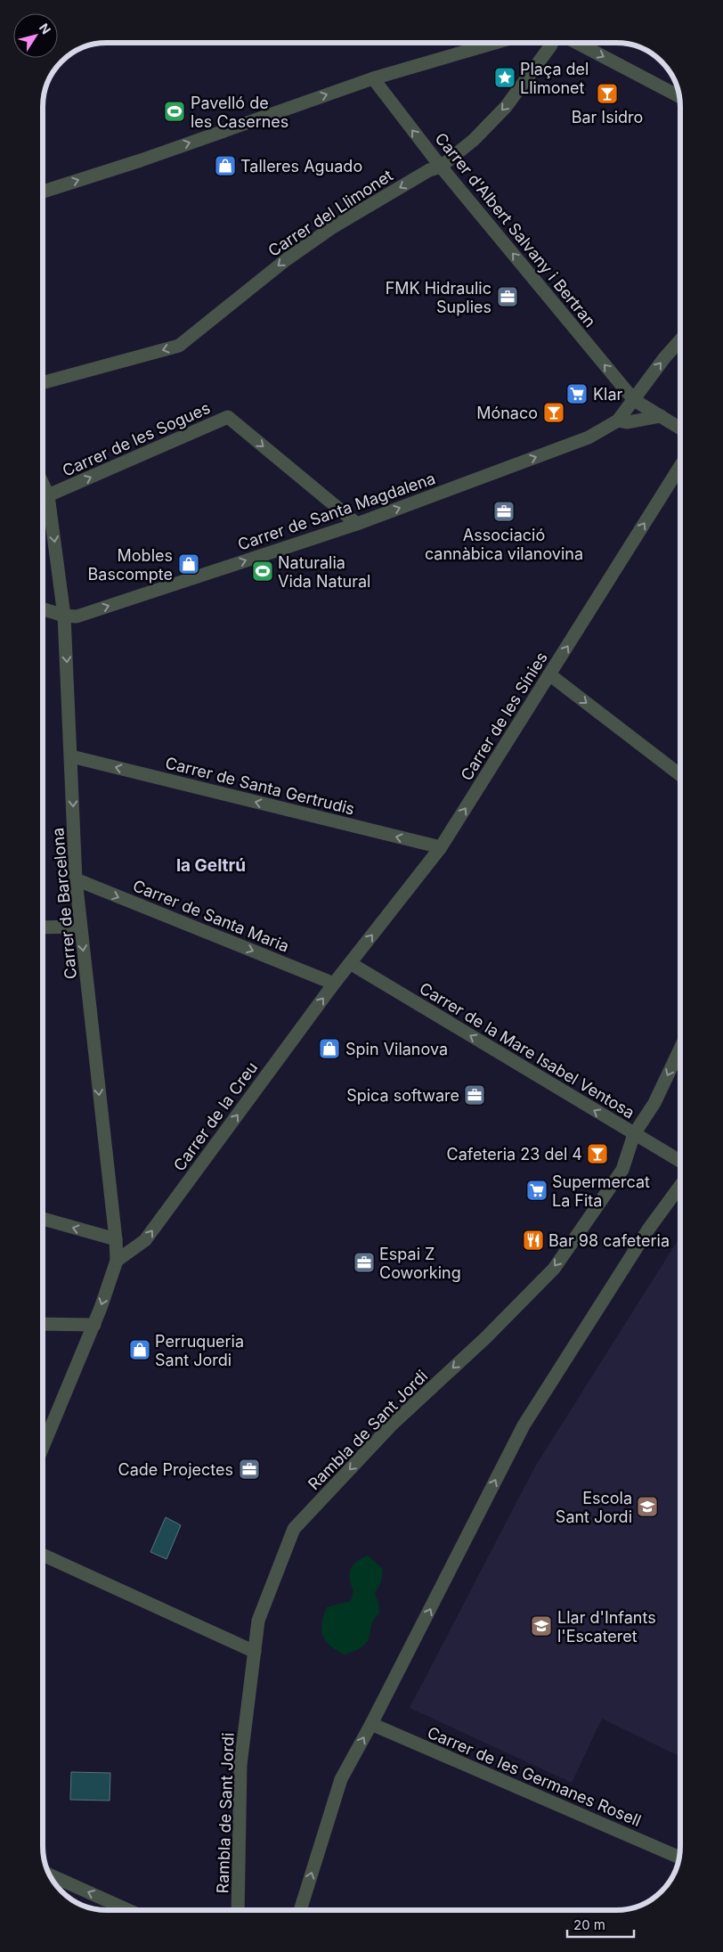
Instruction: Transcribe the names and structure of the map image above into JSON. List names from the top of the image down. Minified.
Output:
{"streets":{"street":["Carrer del Llimonet","Carrer d'Albert Salvany i Bertran","Carrer de les Sogues","Carrer de Santa Magdalena","Carrer de les Sínies","Carrer de Santa Gertrudis","Carrer de Barcelona","Carrer de Santa Maria","Carrer de la Mare Isabel Ventosa","Carrer de la Creu","Rambla de Sant Jordi","Carrer de les Germanes Rosell"]},"crossings":[["Carrer del Llimonet","Carrer d'Albert Salvany i Bertran"],["Carrer d'Albert Salvany i Bertran","Carrer de Santa Magdalena"],["Carrer de les Sogues","Carrer de Santa Magdalena"],["Carrer de les Sogues","Carrer de Barcelona"],["Carrer de Santa Magdalena","Carrer de Barcelona"],["Carrer de les Sínies","Carrer de Santa Gertrudis"],["Carrer de les Sínies","Carrer de Santa Maria"],["Carrer de les Sínies","Carrer de la Mare Isabel Ventosa"],["Carrer de les Sínies","Carrer de la Creu"],["Carrer de Santa Gertrudis","Carrer de Barcelona"],["Carrer de Barcelona","Carrer de Santa Maria"],["Carrer de Barcelona","Carrer de la Creu"],["Carrer de Santa Maria","Carrer de la Creu"],["Carrer de la Mare Isabel Ventosa","Rambla de Sant Jordi"]],"one_way":["Carrer d'Albert Salvany i Bertran","Carrer de les Sogues","Carrer de Santa Magdalena","Carrer de les Sínies","Carrer de Santa Gertrudis","Carrer de Barcelona","Carrer de Santa Maria","Carrer de la Mare Isabel Ventosa","Carrer de la Creu"],"districts":["la Geltrú"],"places":{"place":["Plaça del Llimonet"],"bar":["Bar Isidro","Mónaco","Cafeteria 23 del 4"],"sports":["Pavelló de les Casernes","Naturalia Vida Natural"],"shop":["Talleres Aguado","Mobles Bascompte","Spin Vilanova","Perruqueria Sant Jordi"],"office":["FMK Hidraulic Suplies","Associació cannàbica vilanovina","Spica software","Espai Z Coworking","Cade Projectes"],"supermarket":["Klar","Supermercat La Fita"],"restaurant":["Bar 98 cafeteria"],"school or university":["Escola Sant Jordi","Llar d'Infants l'Escateret"]},"scale_bar":"20 m","north":"top right"}
